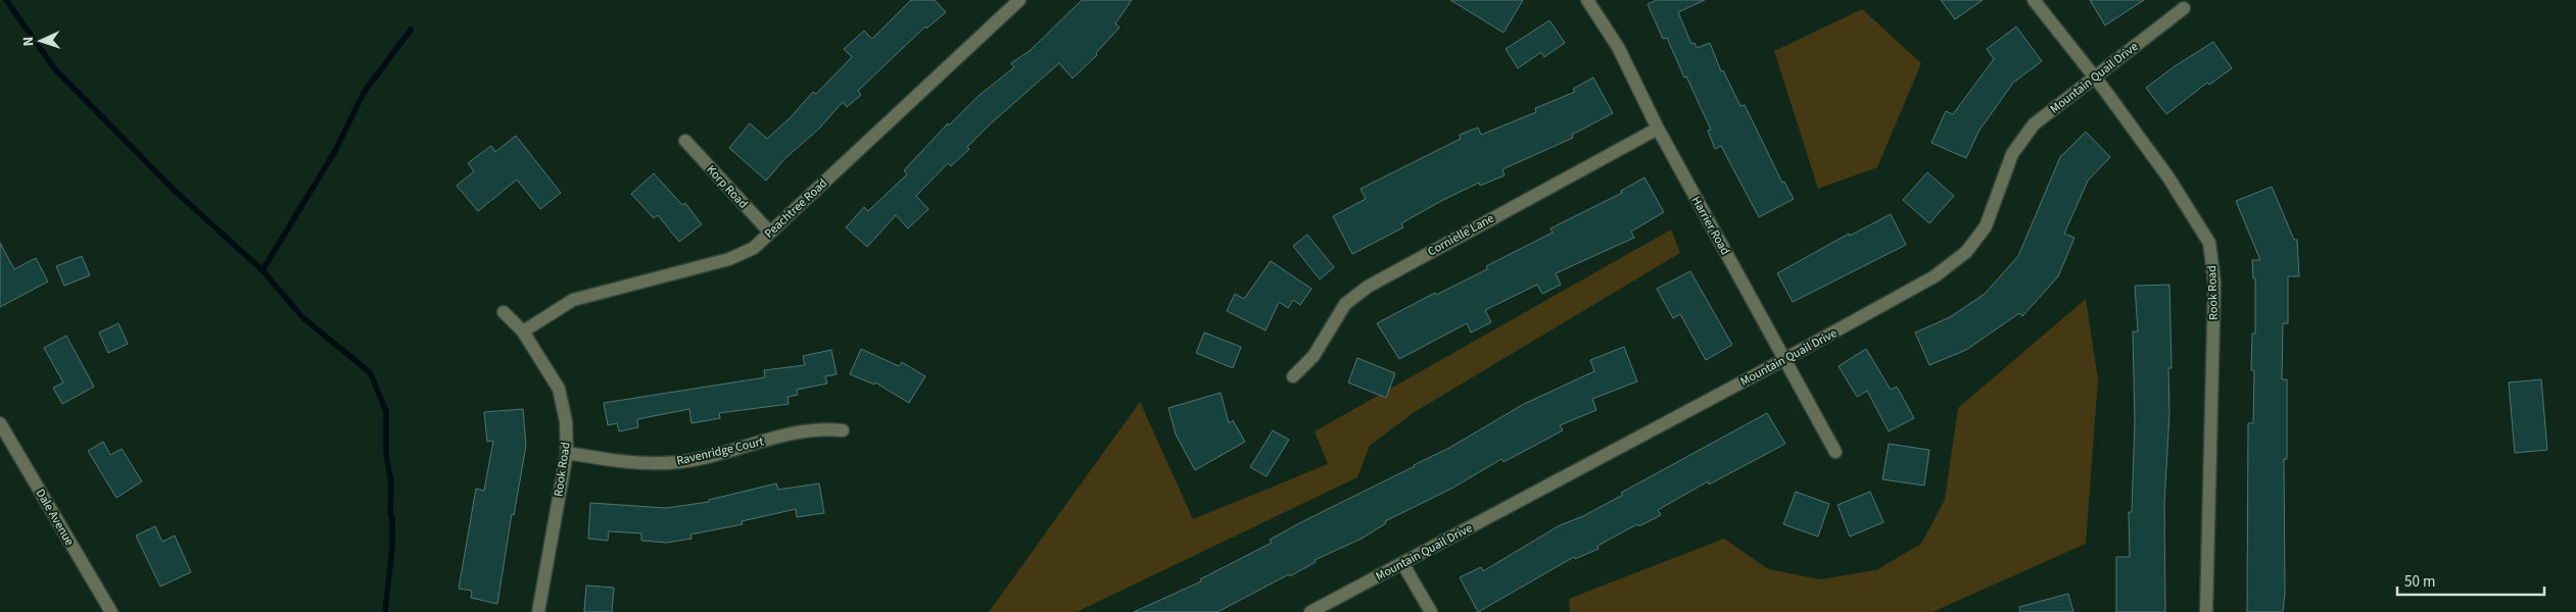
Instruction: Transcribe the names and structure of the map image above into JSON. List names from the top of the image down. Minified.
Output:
{"streets":{"street":["Mountain Quail Drive","Korp Road","Peachtree Road","Harrier Road","Cornielle Lane","Rook Road","Ravenridge Court","Dale Avenue"]},"crossings":[["Mountain Quail Drive","Harrier Road"],["Mountain Quail Drive","Rook Road"],["Korp Road","Peachtree Road"],["Peachtree Road","Rook Road"],["Harrier Road","Cornielle Lane"],["Rook Road","Ravenridge Court"]],"scale_bar":"50 m","north":"left"}
